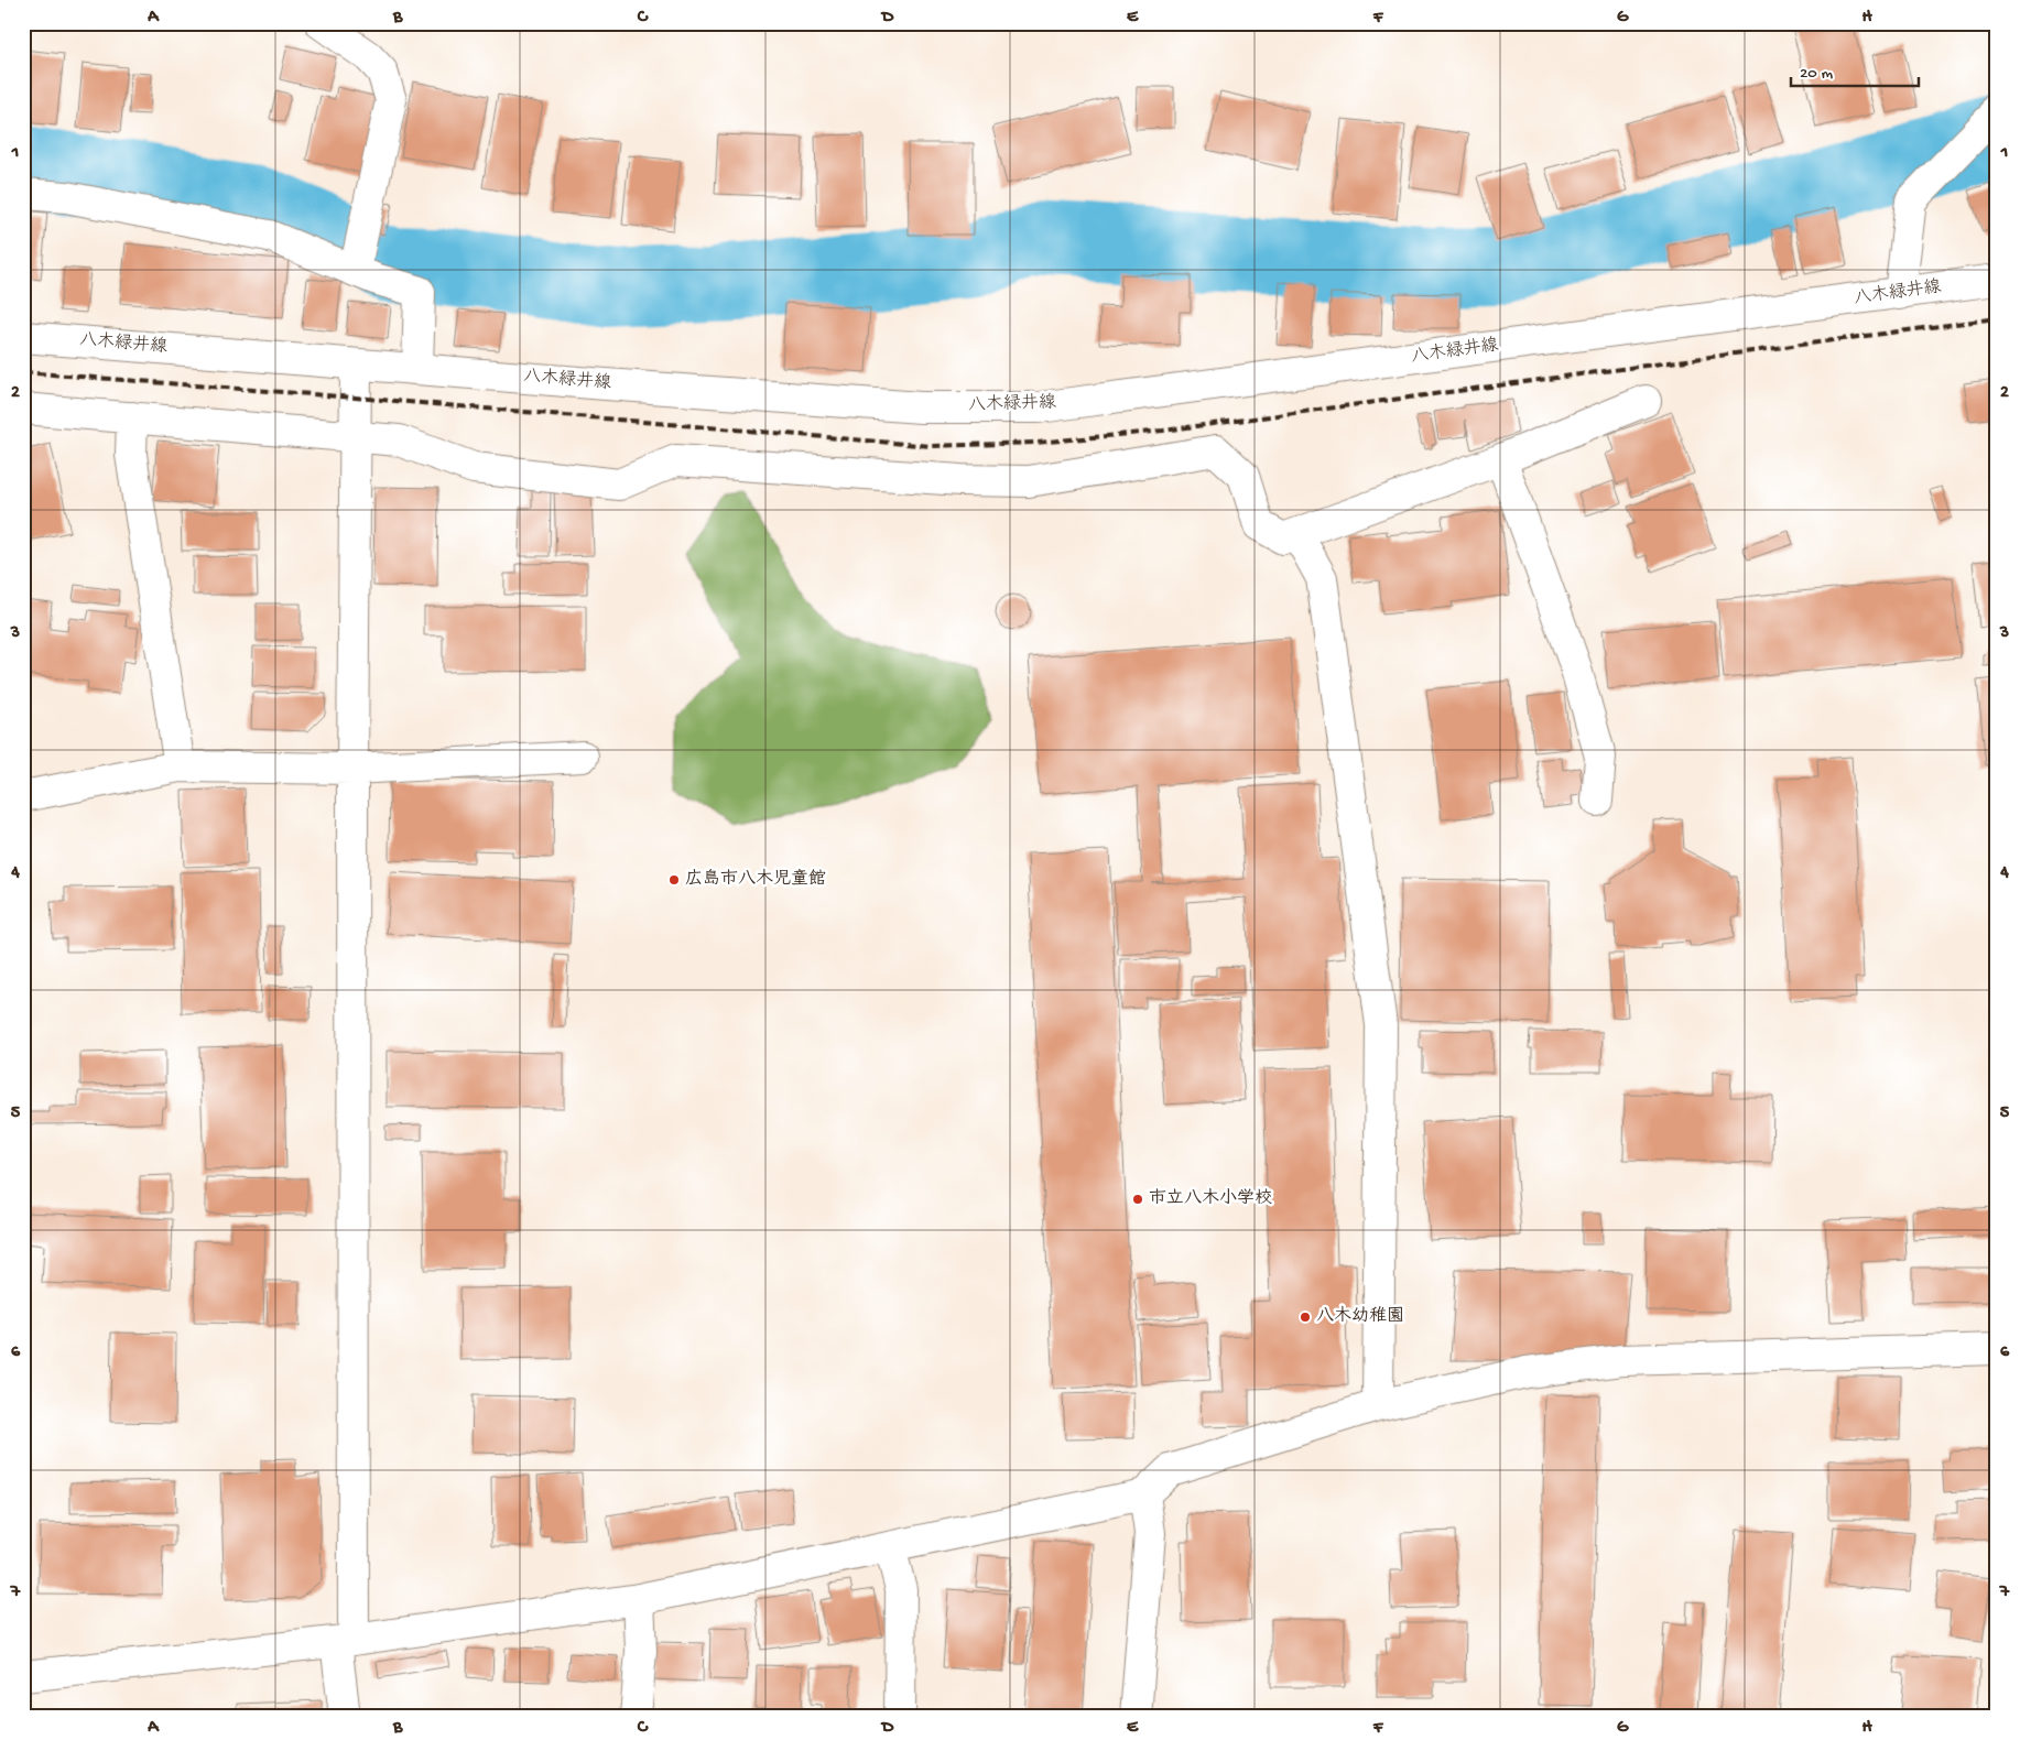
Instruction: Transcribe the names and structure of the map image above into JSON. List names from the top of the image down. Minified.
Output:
{"streets":{"street":["八木緑井線"]},"places":["広島市八木児童館","市立八木小学校","八木幼稚園"],"scale_bar":"20 m","grid":{"columns":["A","B","C","D","E","F","G","H"],"rows":["1","2","3","4","5","6","7"]}}
